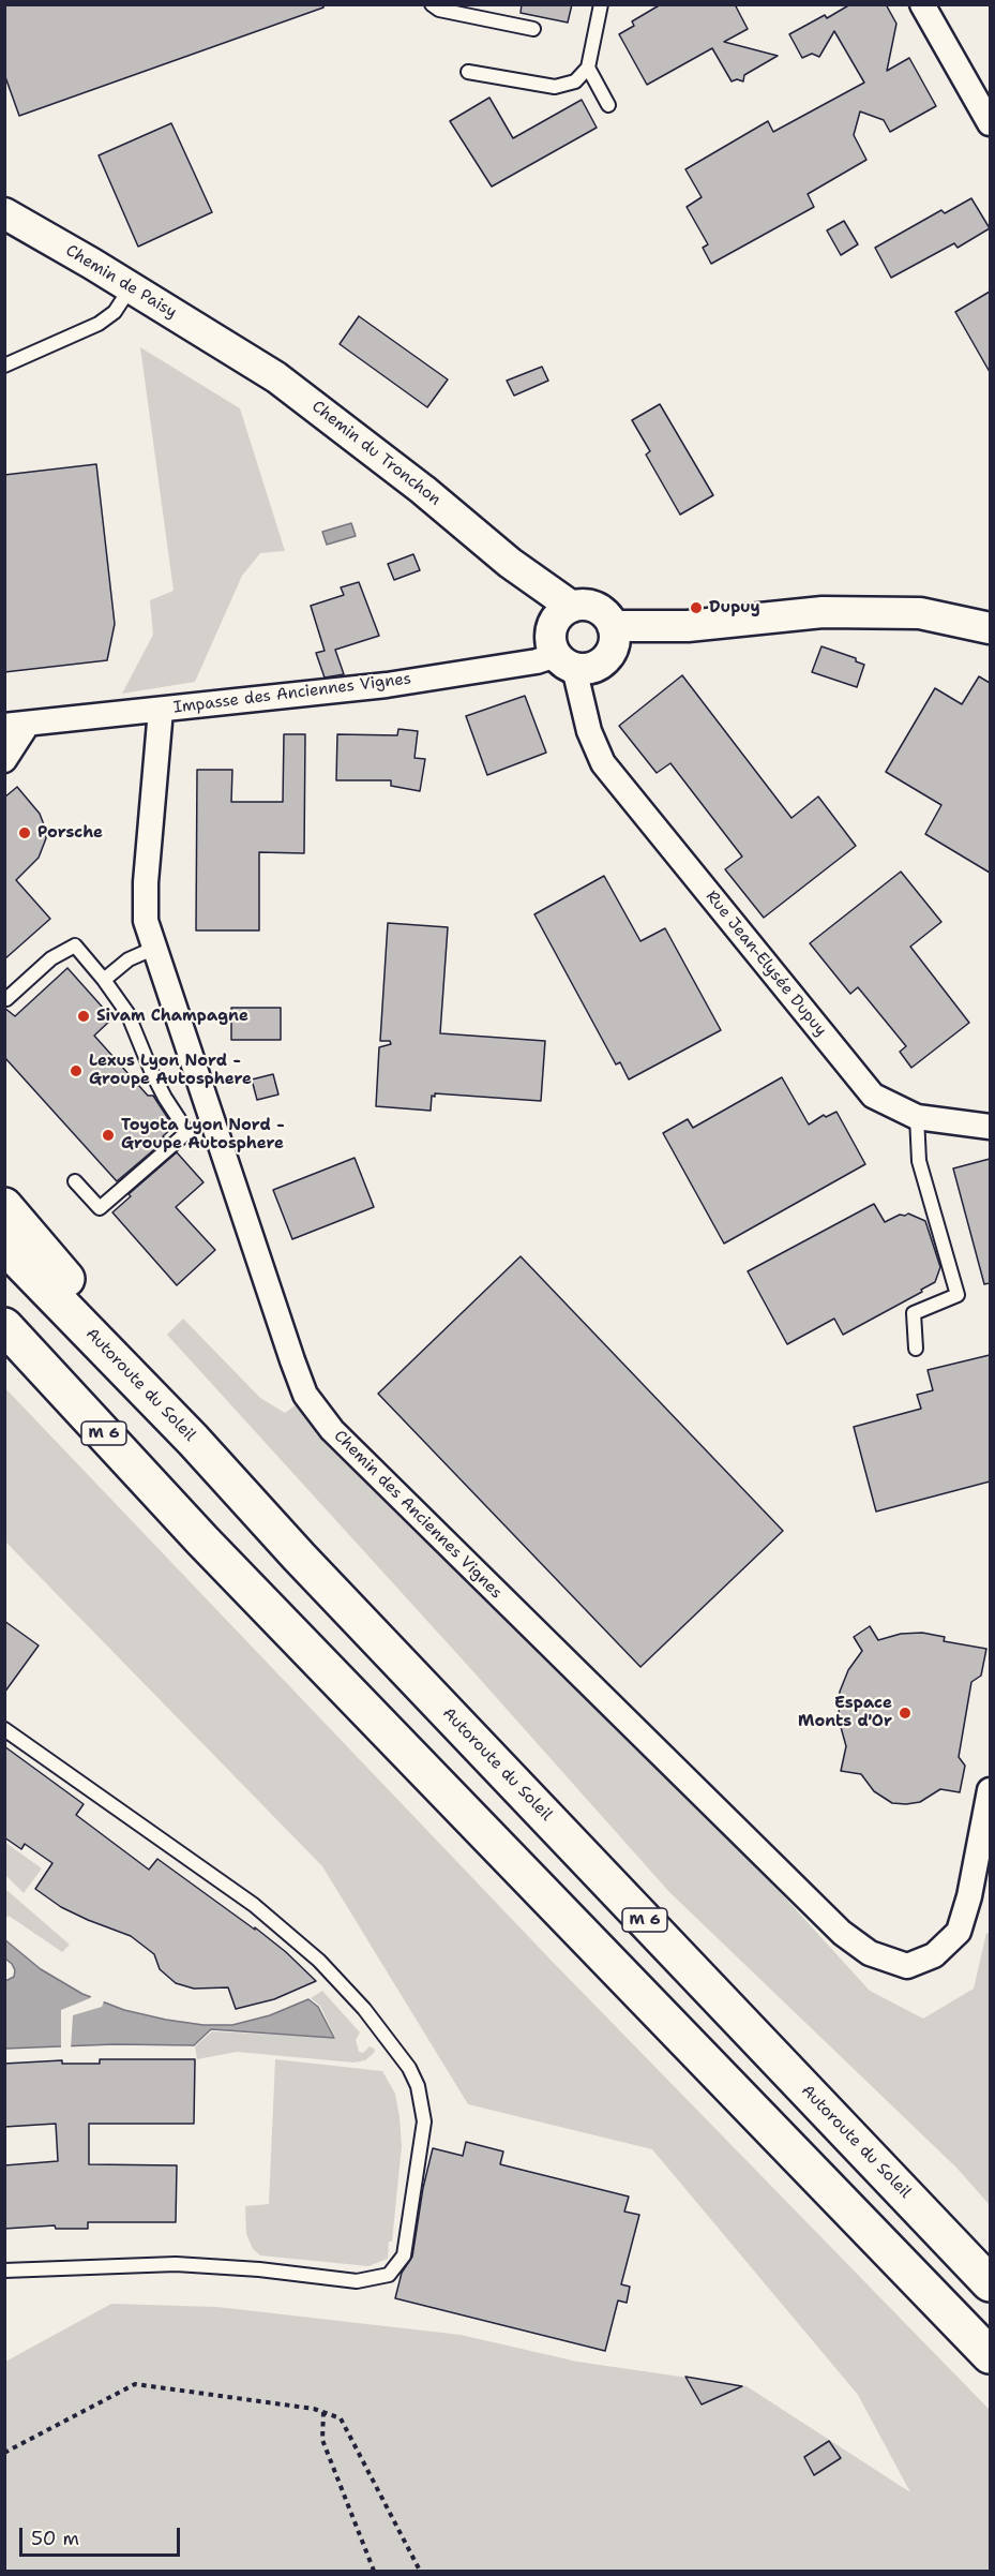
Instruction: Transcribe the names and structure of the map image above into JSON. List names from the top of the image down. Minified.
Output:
{"streets":{"highway":["Autoroute du Soleil","M 6"],"street":["Chemin de Paisy","Chemin du Tronchon","Impasse des Anciennes Vignes","Rue Jean-Elysée Dupuy","Chemin des Anciennes Vignes"]},"crossings":[["Chemin de Paisy","Chemin du Tronchon"],["Chemin du Tronchon","Impasse des Anciennes Vignes"],["Chemin du Tronchon","Rue Jean-Elysée Dupuy"],["Impasse des Anciennes Vignes","Rue Jean-Elysée Dupuy"],["Impasse des Anciennes Vignes","Chemin des Anciennes Vignes"]],"places":["Dupuy","Porsche","Sivam Champagne","Lexus Lyon Nord - Groupe Autosphere","Toyota Lyon Nord - Groupe Autosphere","Espace Monts d'Or"],"scale_bar":"50 m"}
